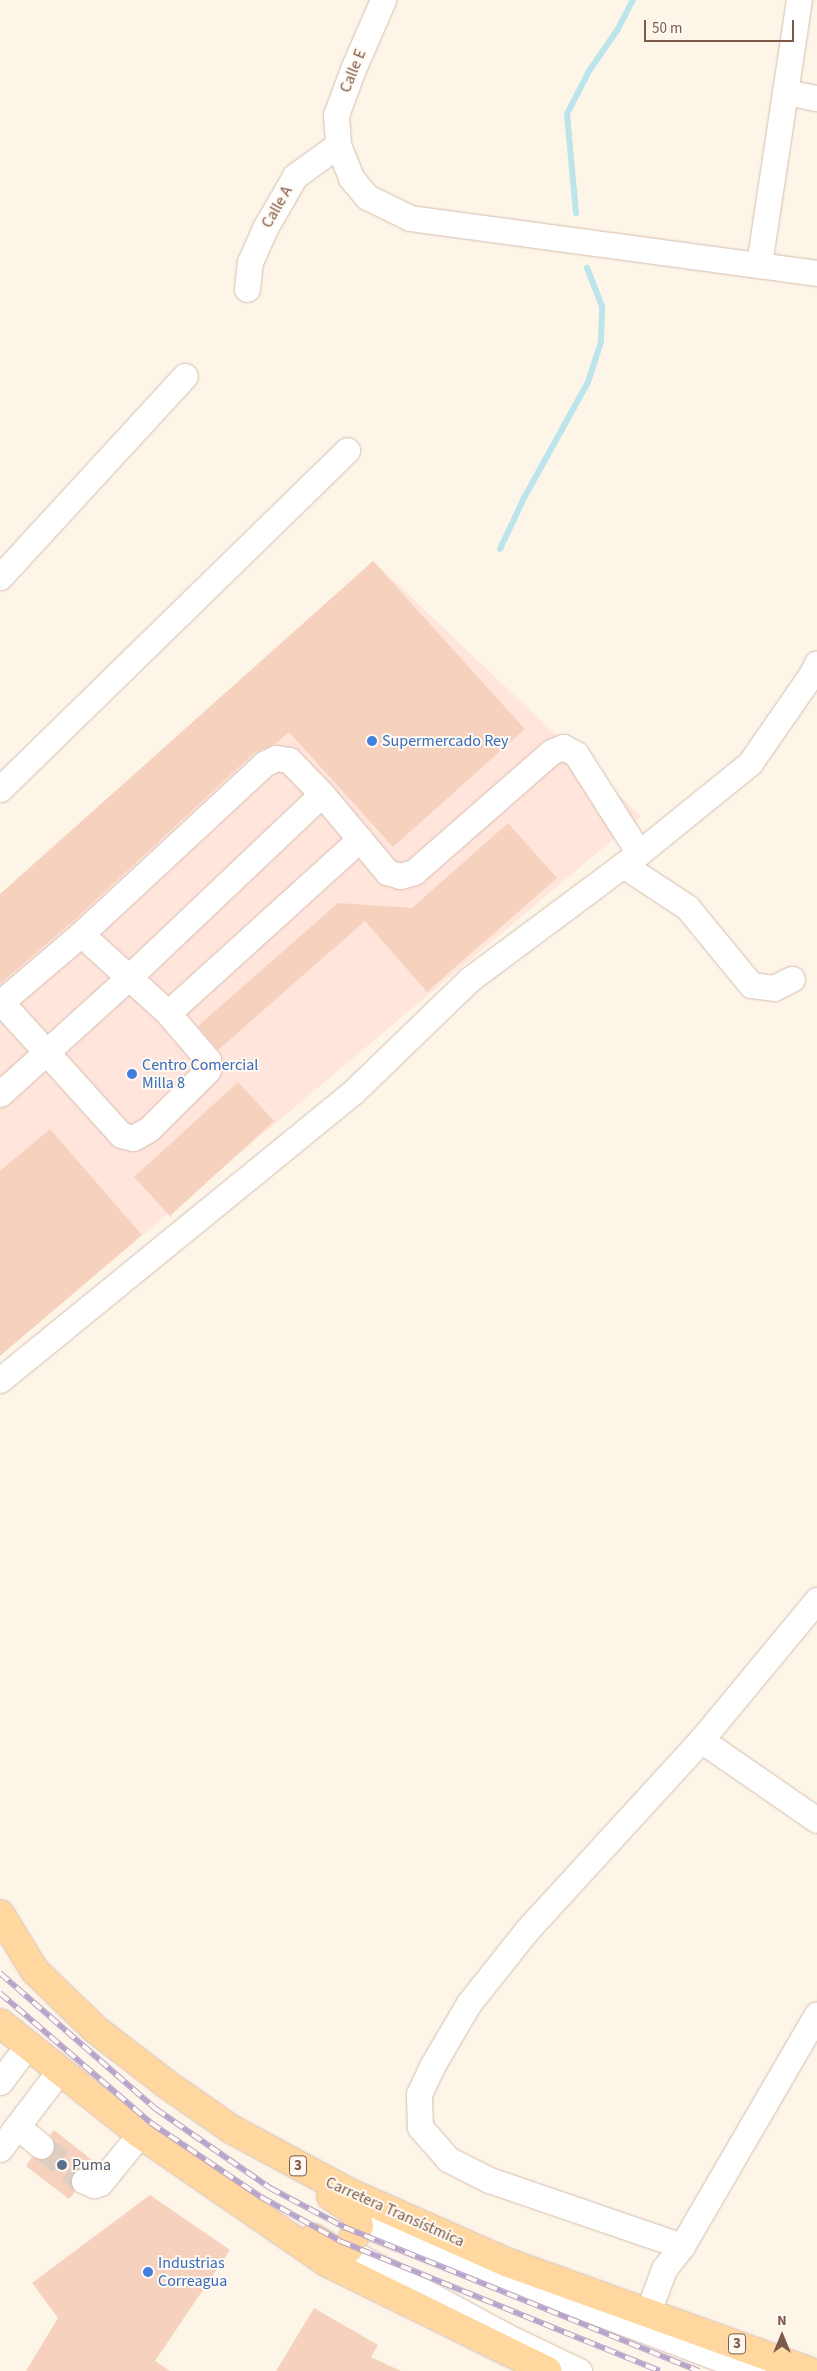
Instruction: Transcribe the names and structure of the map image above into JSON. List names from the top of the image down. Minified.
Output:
{"streets":{"main road":["3","Carretera Transístmica"],"street":["Calle E","Calle A"]},"crossings":[["Calle E","Calle A"]],"places":["Supermercado Rey","Centro Comercial Milla 8","Puma","Industrias Correagua"],"scale_bar":"50 m","north":"top"}
